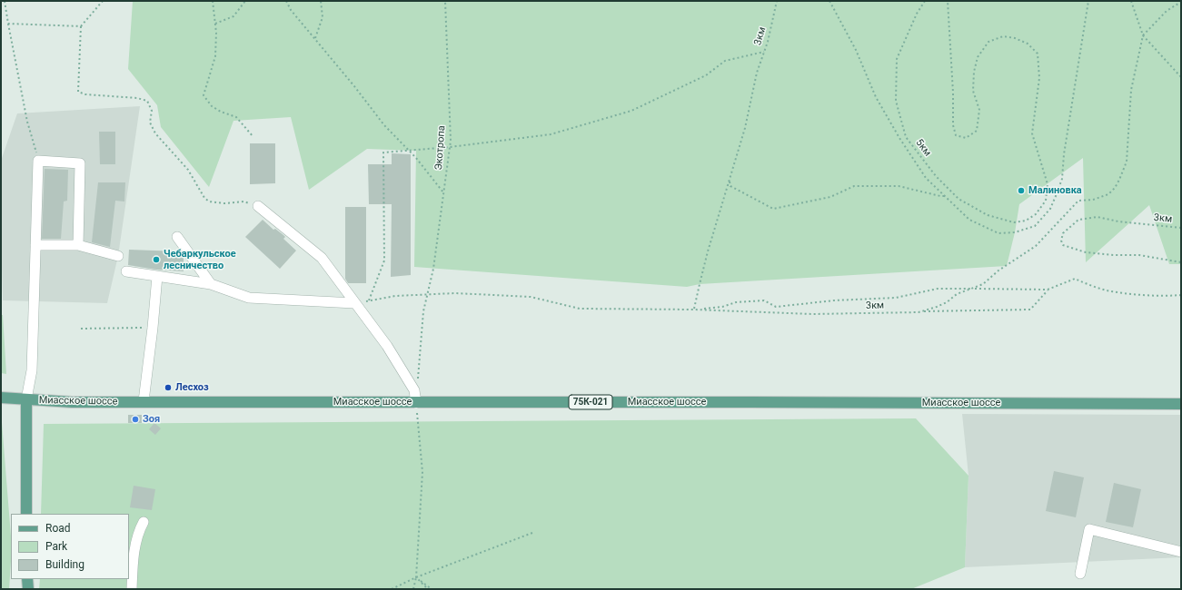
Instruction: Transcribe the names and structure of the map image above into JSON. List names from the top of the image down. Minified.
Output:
{"streets":{"main road":["Миасское шоссе","75К-021"],"path":["3км","Экотропа","5км"]},"places":["Малиновка","Чебаркульское лесничество","Лесхоз","Зоя"],"legend":["Road","Park","Building"]}
